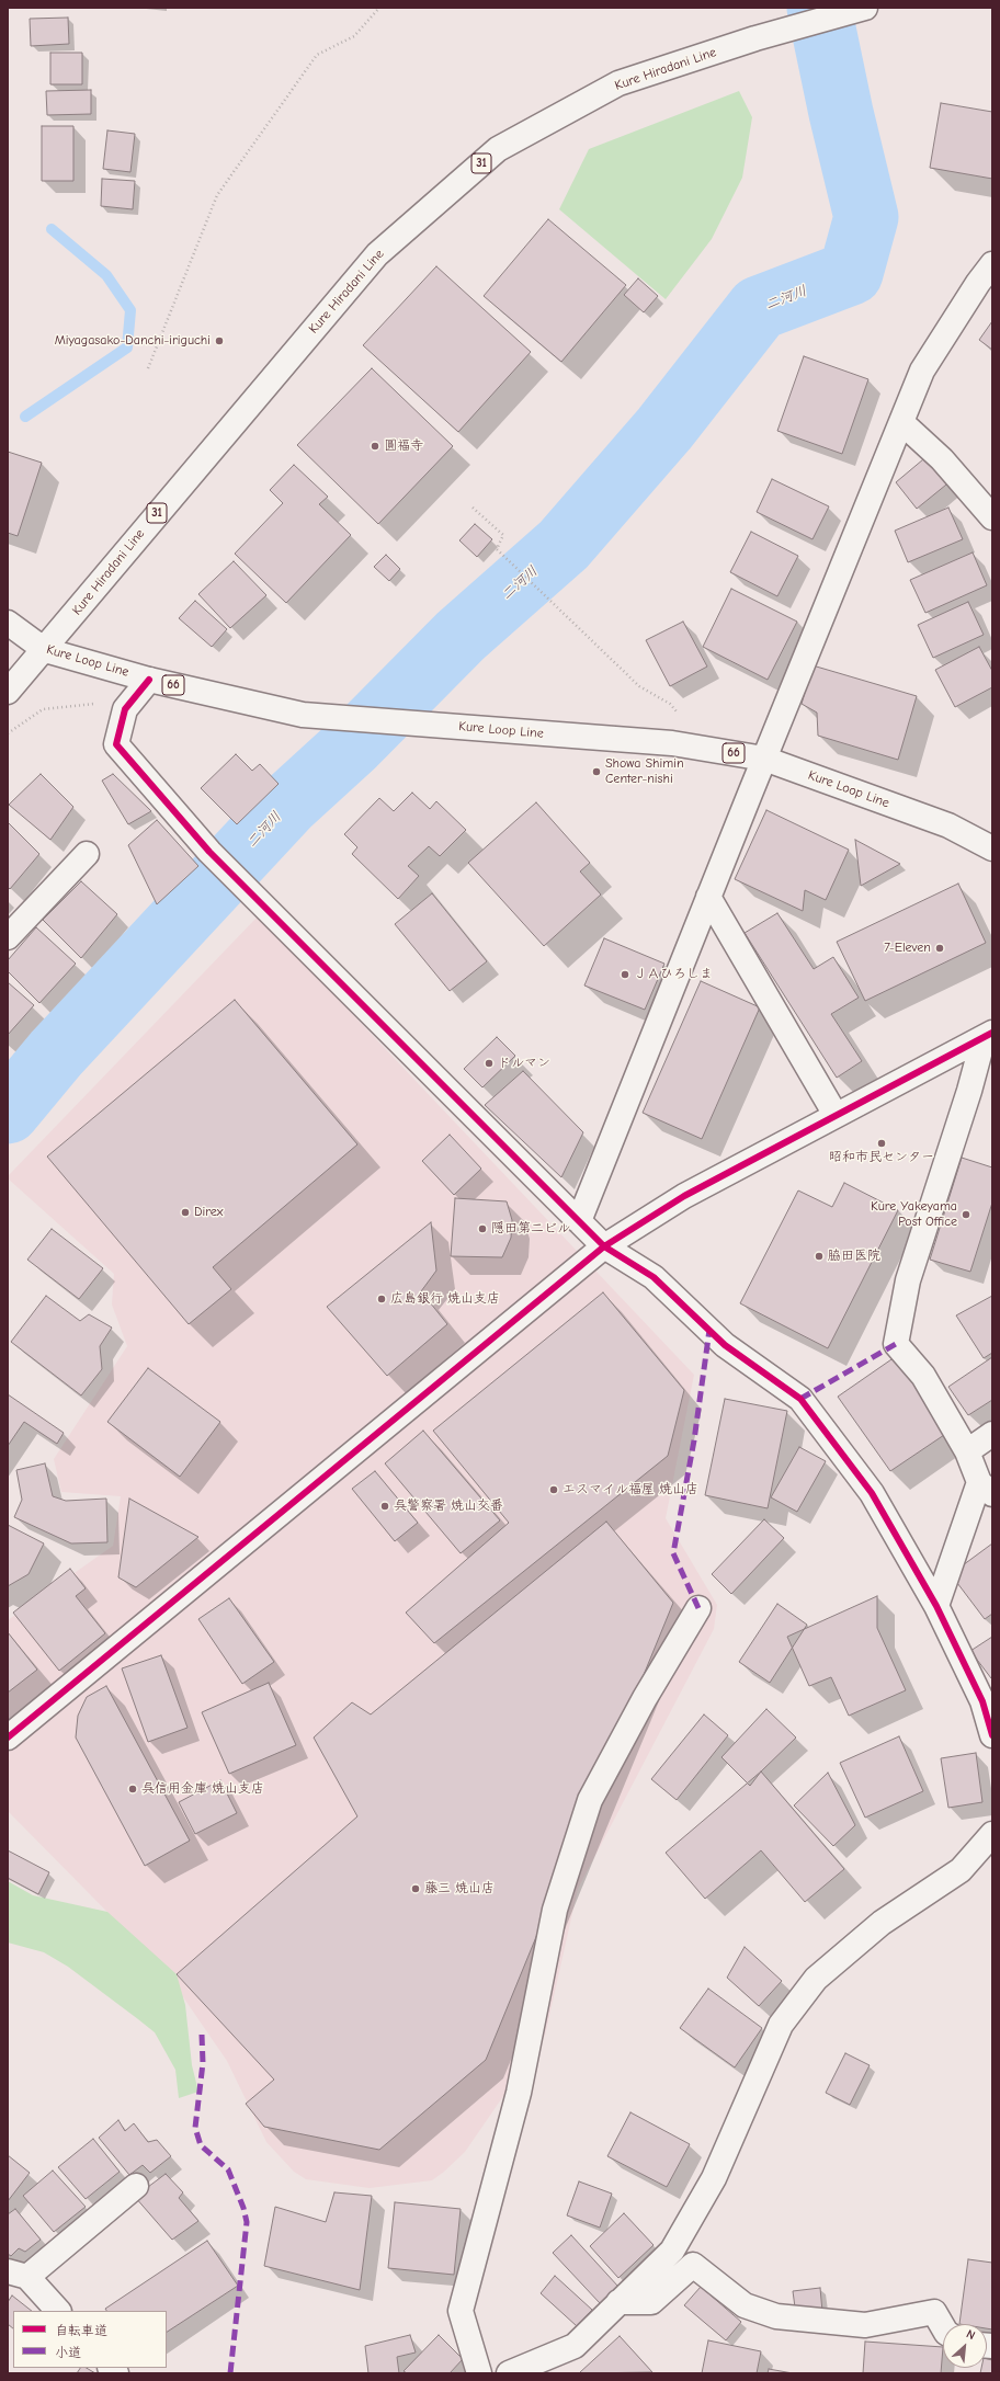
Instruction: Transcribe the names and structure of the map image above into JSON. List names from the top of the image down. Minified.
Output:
{"streets":{"street":["Kure Hiradani Line","31","Kure Loop Line","66"]},"crossings":[["Kure Hiradani Line","Kure Loop Line"]],"water":["二河川"],"places":["Miyagasako-Danchi-iriguchi","圓福寺","Showa Shimin Center-nishi","7-Eleven","ＪＡひろしま","ドルマン","昭和市民センター","Direx","Kure Yakeyama Post Office","隠田第二ビル","脇田医院","広島銀行 焼山支店","エスマイル福屋 焼山店","呉警察署 焼山交番","呉信用金庫 焼山支店","藤三 焼山店"],"legend":["自転車道","小道"],"north":"top right"}
